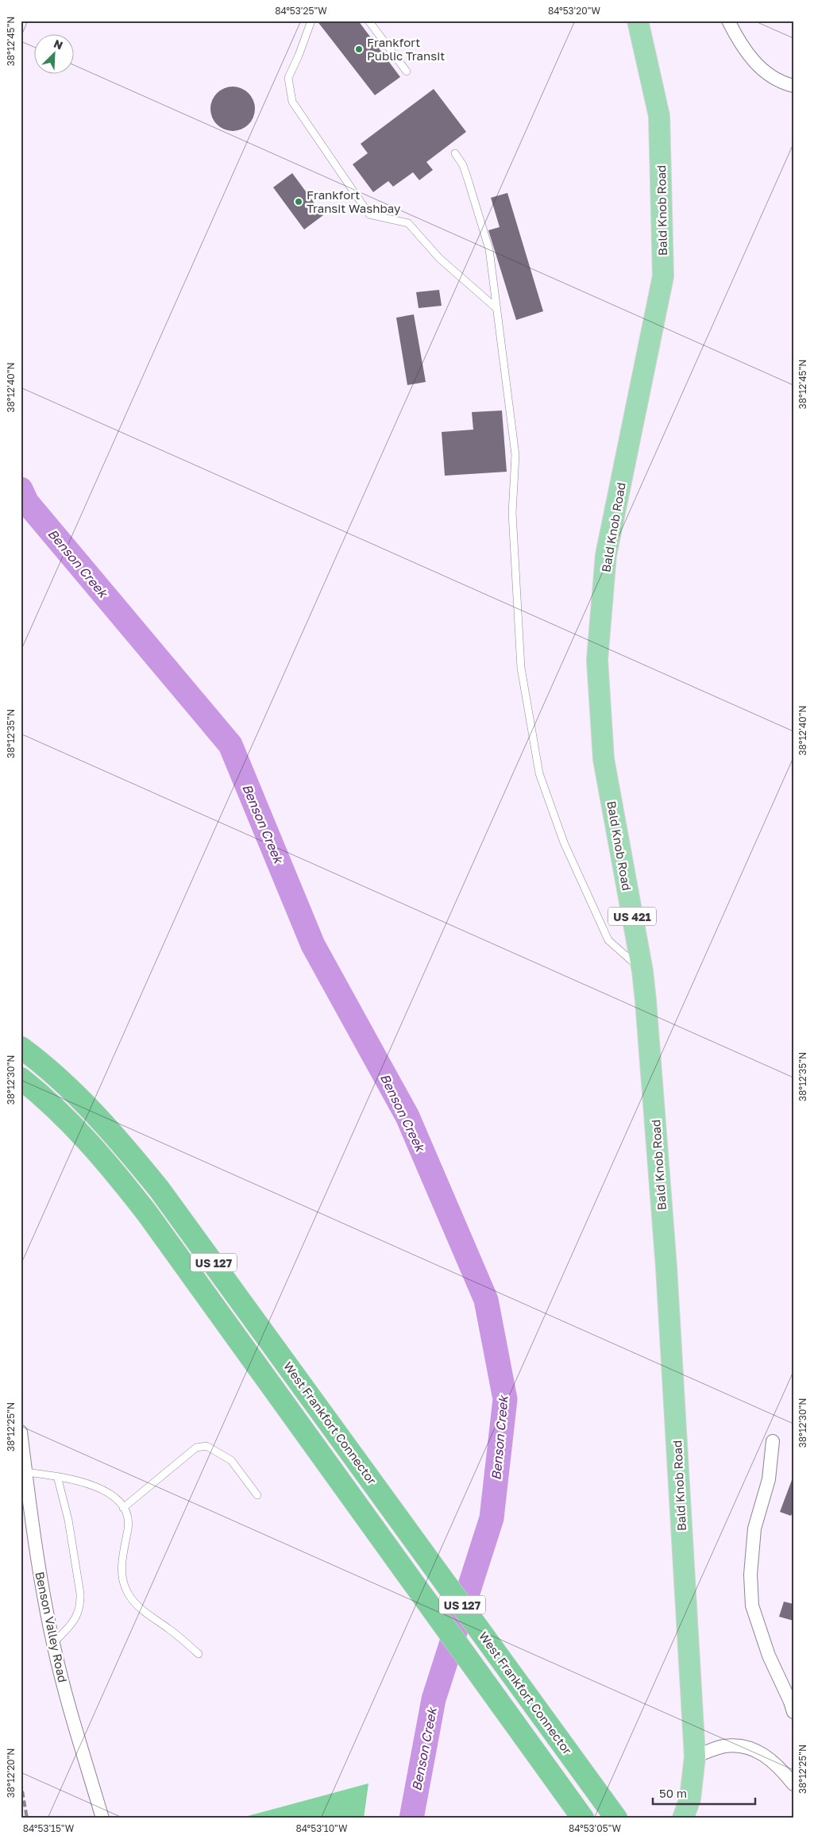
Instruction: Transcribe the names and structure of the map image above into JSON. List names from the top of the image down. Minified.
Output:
{"streets":{"highway":["US 127","West Frankfort Connector"],"main road":["Bald Knob Road","US 421"],"street":["Benson Valley Road"]},"water":["Benson Creek"],"places":["Frankfort Public Transit","Frankfort Transit Washbay"],"scale_bar":"50 m","north":"top right","coordinates":["84°53'25\"W","84°53'20\"W","38°12'45\"N","38°12'40\"N","38°12'35\"N","38°12'30\"N","38°12'25\"N","38°12'20\"N","84°53'15\"W","84°53'10\"W","84°53'05\"W"]}
